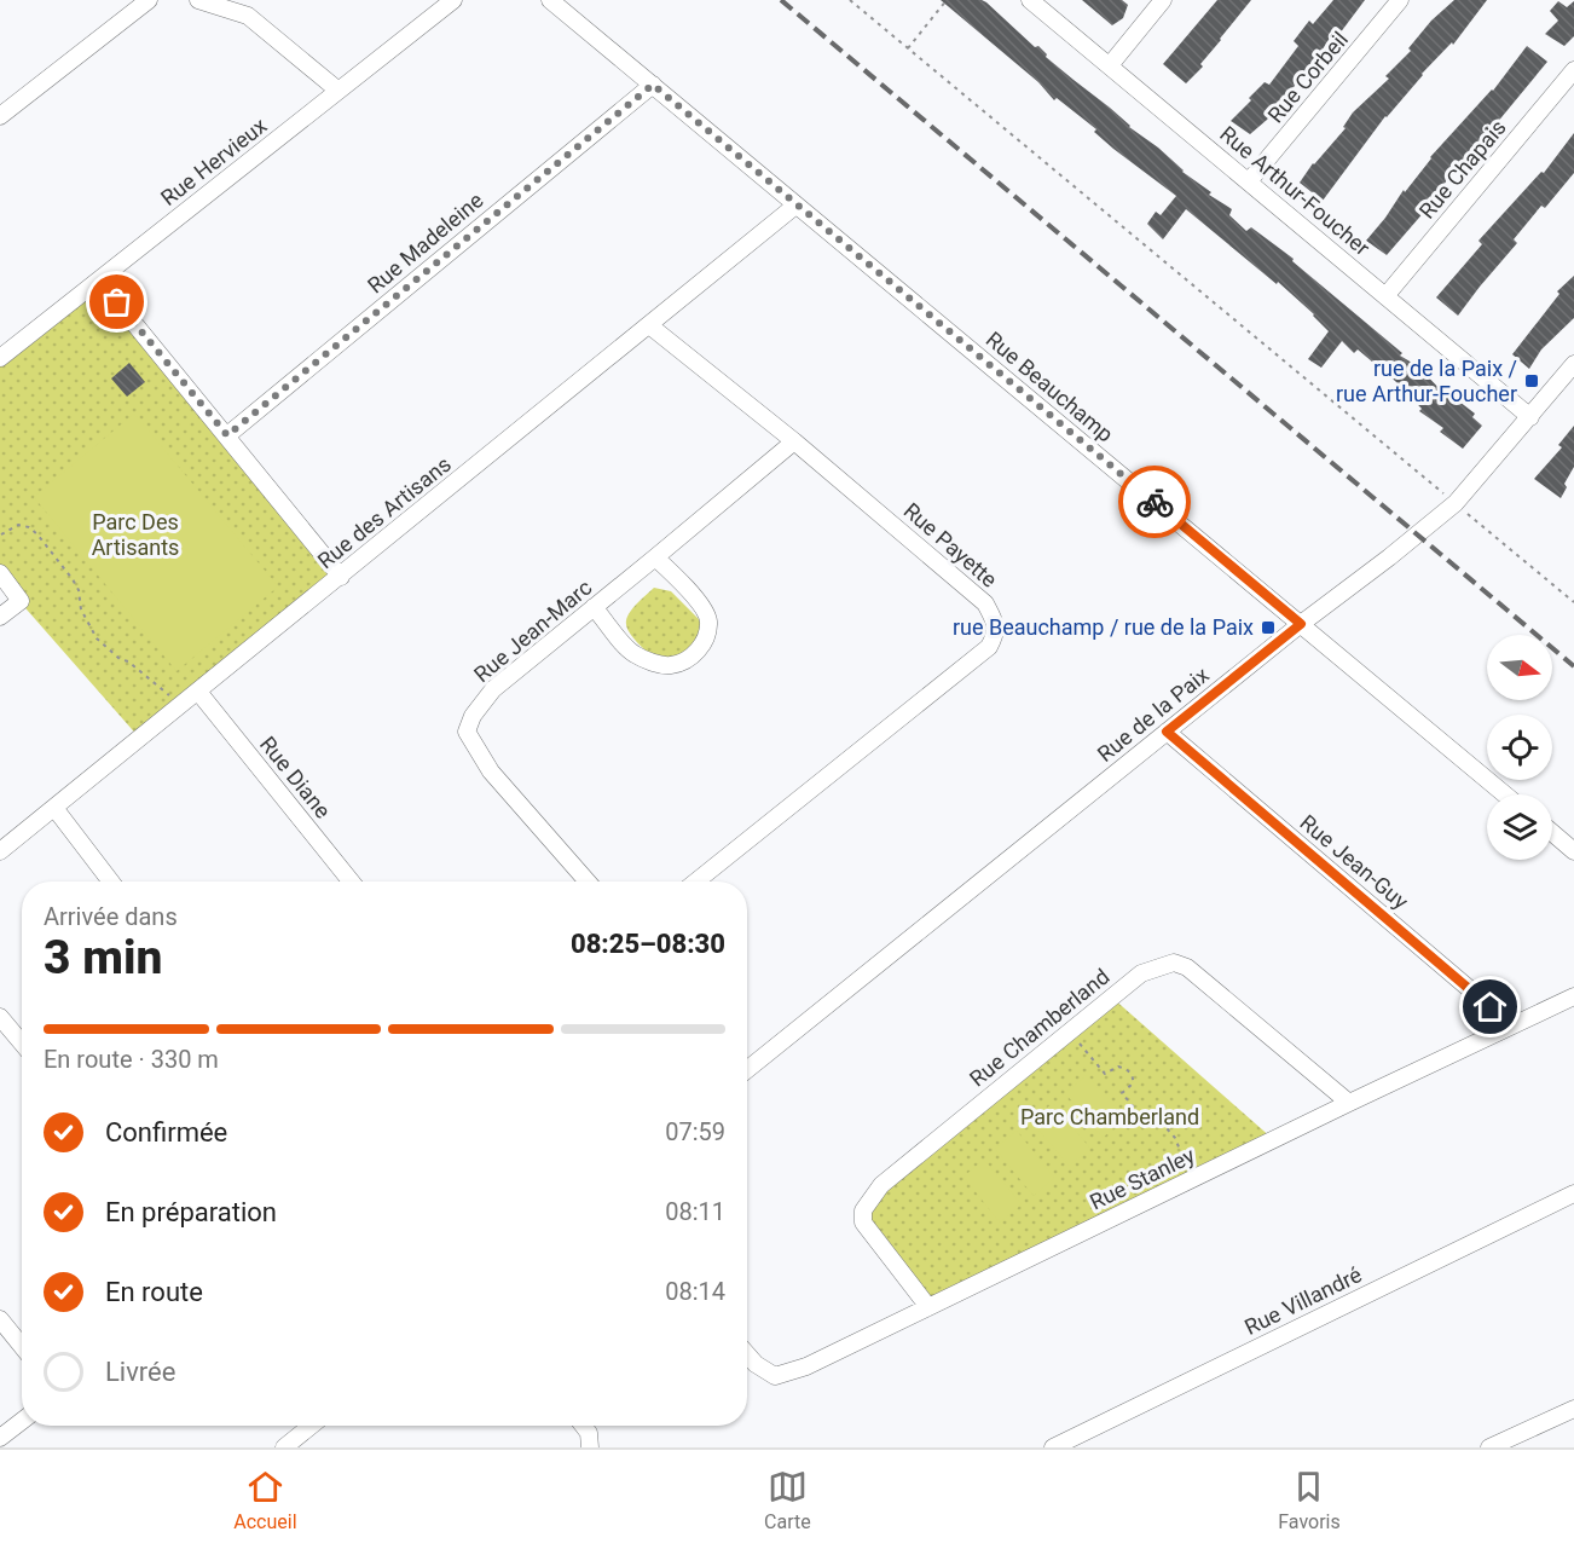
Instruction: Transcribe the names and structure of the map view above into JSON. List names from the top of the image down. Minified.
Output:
{"streets":{"street":["Rue Corbeil","Rue Hervieux","Rue Chapais","Rue Arthur-Foucher","Rue Madeleine","Rue Beauchamp","Rue des Artisans","Rue Payette","Rue Jean-Marc","Rue de la Paix","Rue Diane","Rue Jean-Guy","Rue Chamberland","Rue Stanley","Rue Villandré"]},"crossings":[["Rue Corbeil","Rue Arthur-Foucher"],["Rue Chapais","Rue Arthur-Foucher"],["Rue Arthur-Foucher","Rue de la Paix"],["Rue Madeleine","Rue Beauchamp"],["Rue Beauchamp","Rue des Artisans"],["Rue Beauchamp","Rue de la Paix"],["Rue des Artisans","Rue Payette"],["Rue des Artisans","Rue Diane"],["Rue Payette","Rue Jean-Marc"],["Rue de la Paix","Rue Jean-Guy"],["Rue Jean-Guy","Rue Stanley"],["Rue Chamberland","Rue Stanley"]],"parks":["Parc Des Artisants","Parc Chamberland"],"places":{"transit":["rue de la Paix / rue Arthur-Foucher","rue Beauchamp / rue de la Paix"]},"north":"right","page":{"heading":["3 min","Arrivée dans","08:25–08:30"],"bar":"En route · 330 m","list":[["Confirmée","07:59"],["En préparation","08:11"],["En route","08:14"],"Livrée"],"tabs":["Accueil","Carte","Favoris"]}}
